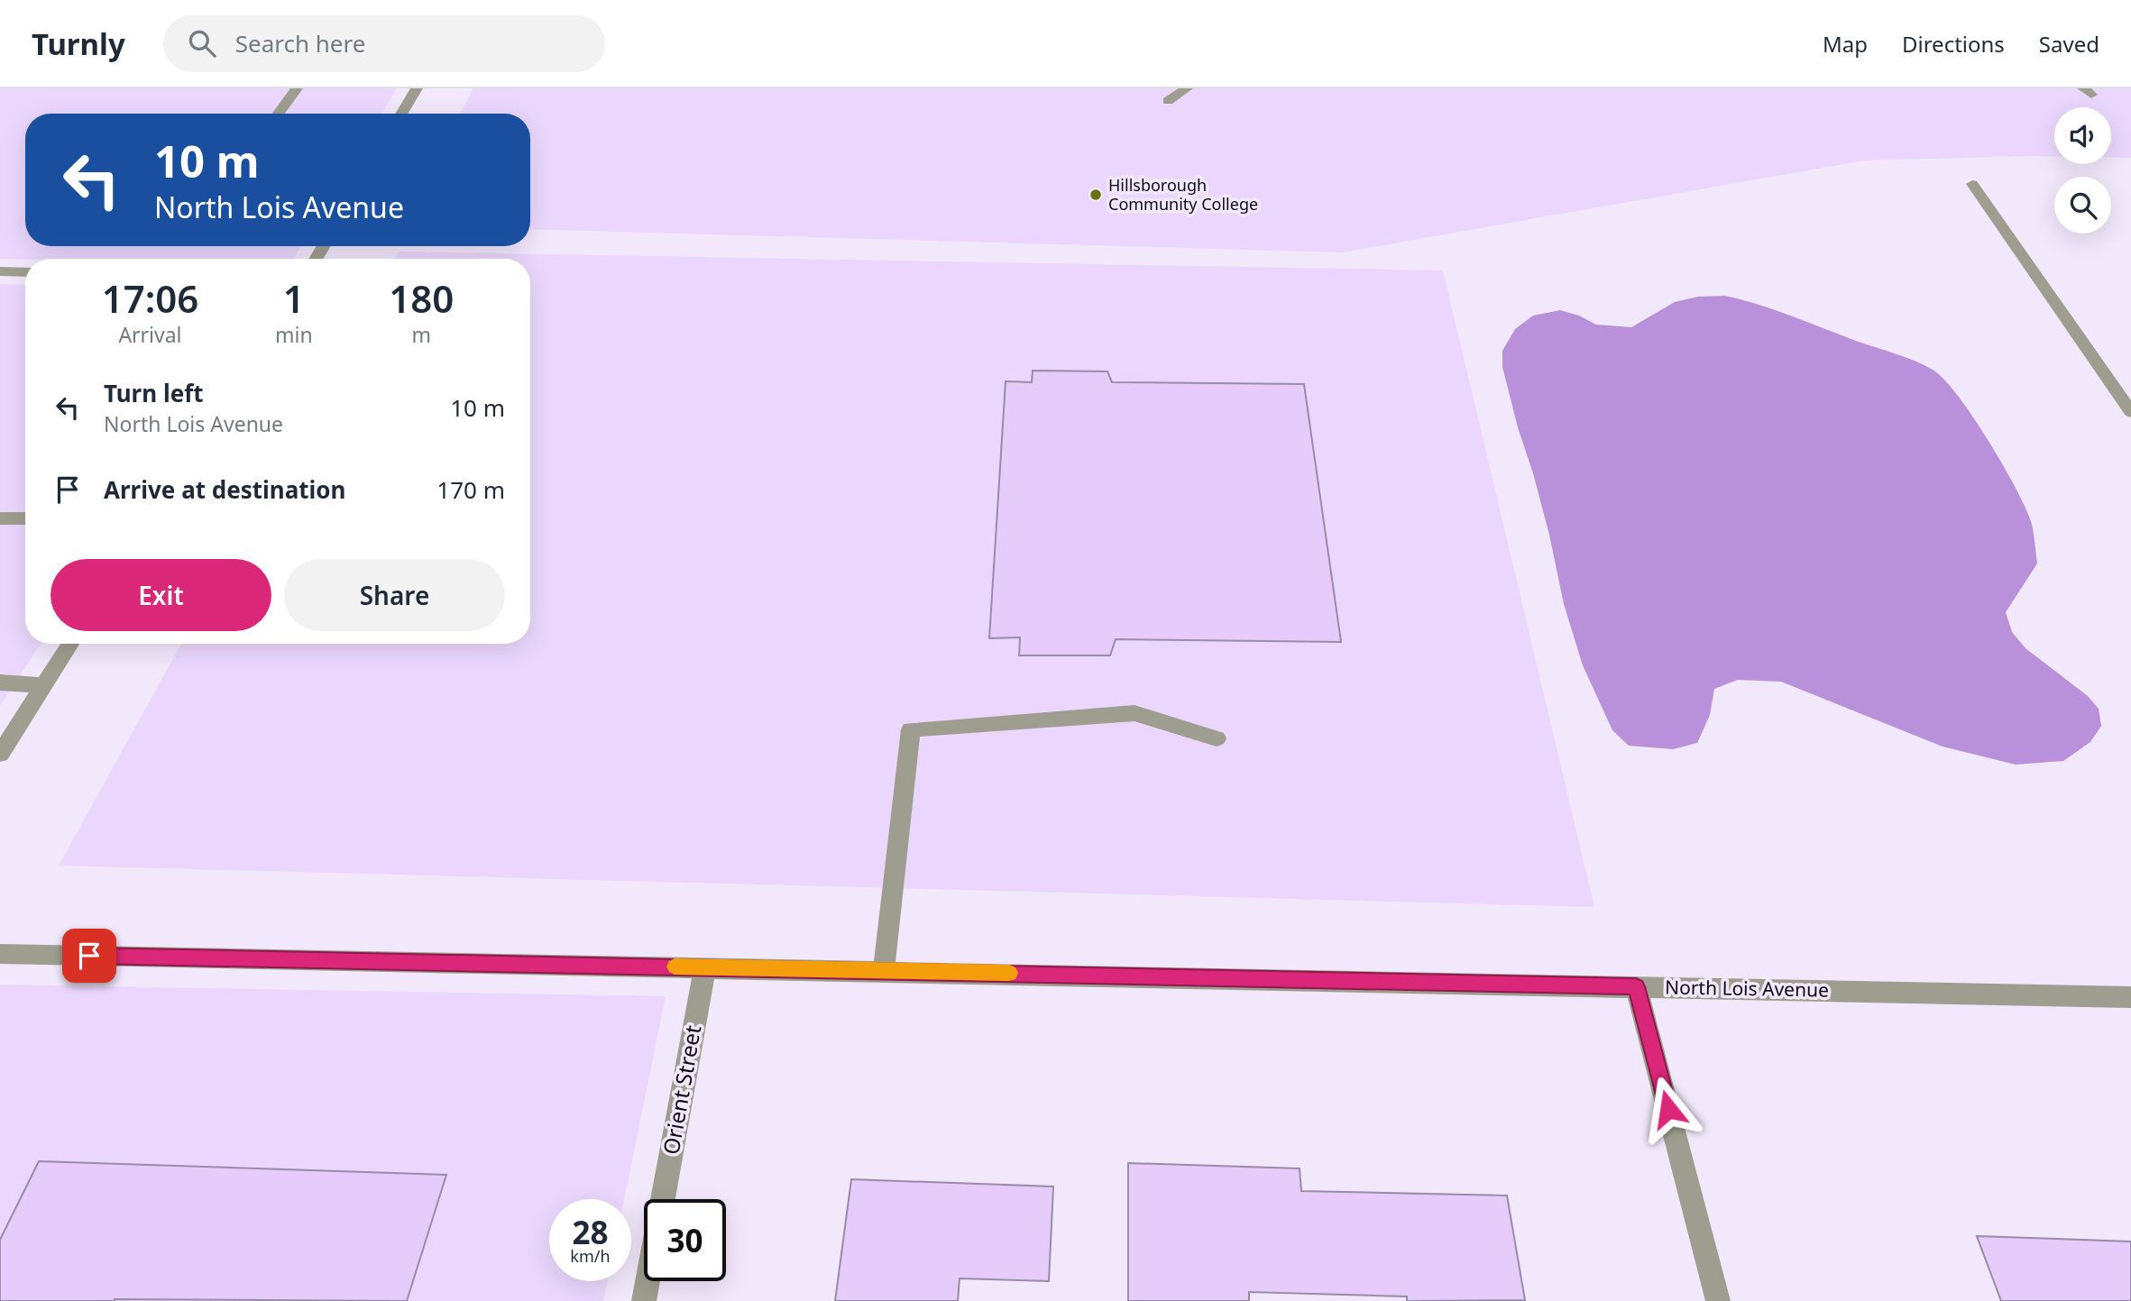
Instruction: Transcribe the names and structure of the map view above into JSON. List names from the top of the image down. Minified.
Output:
{"streets":{"street":["North Lois Avenue","Orient Street"]},"crossings":[["North Lois Avenue","Orient Street"]],"places":["Hillsborough Community College"],"page":{"header":"Turnly","search":"Search here","nav":["Map","Directions","Saved"],"turn":["10 m","North Lois Avenue"],"eta":["17:06","Arrival","1","min","180","m"],"list":[{"name":"Turn left","note":"North Lois Avenue","value":"10 m"},{"name":"Arrive at destination","value":"170 m"}],"buttons":["Exit","Share"],"speed":"28 km/h","limit":"30"}}
